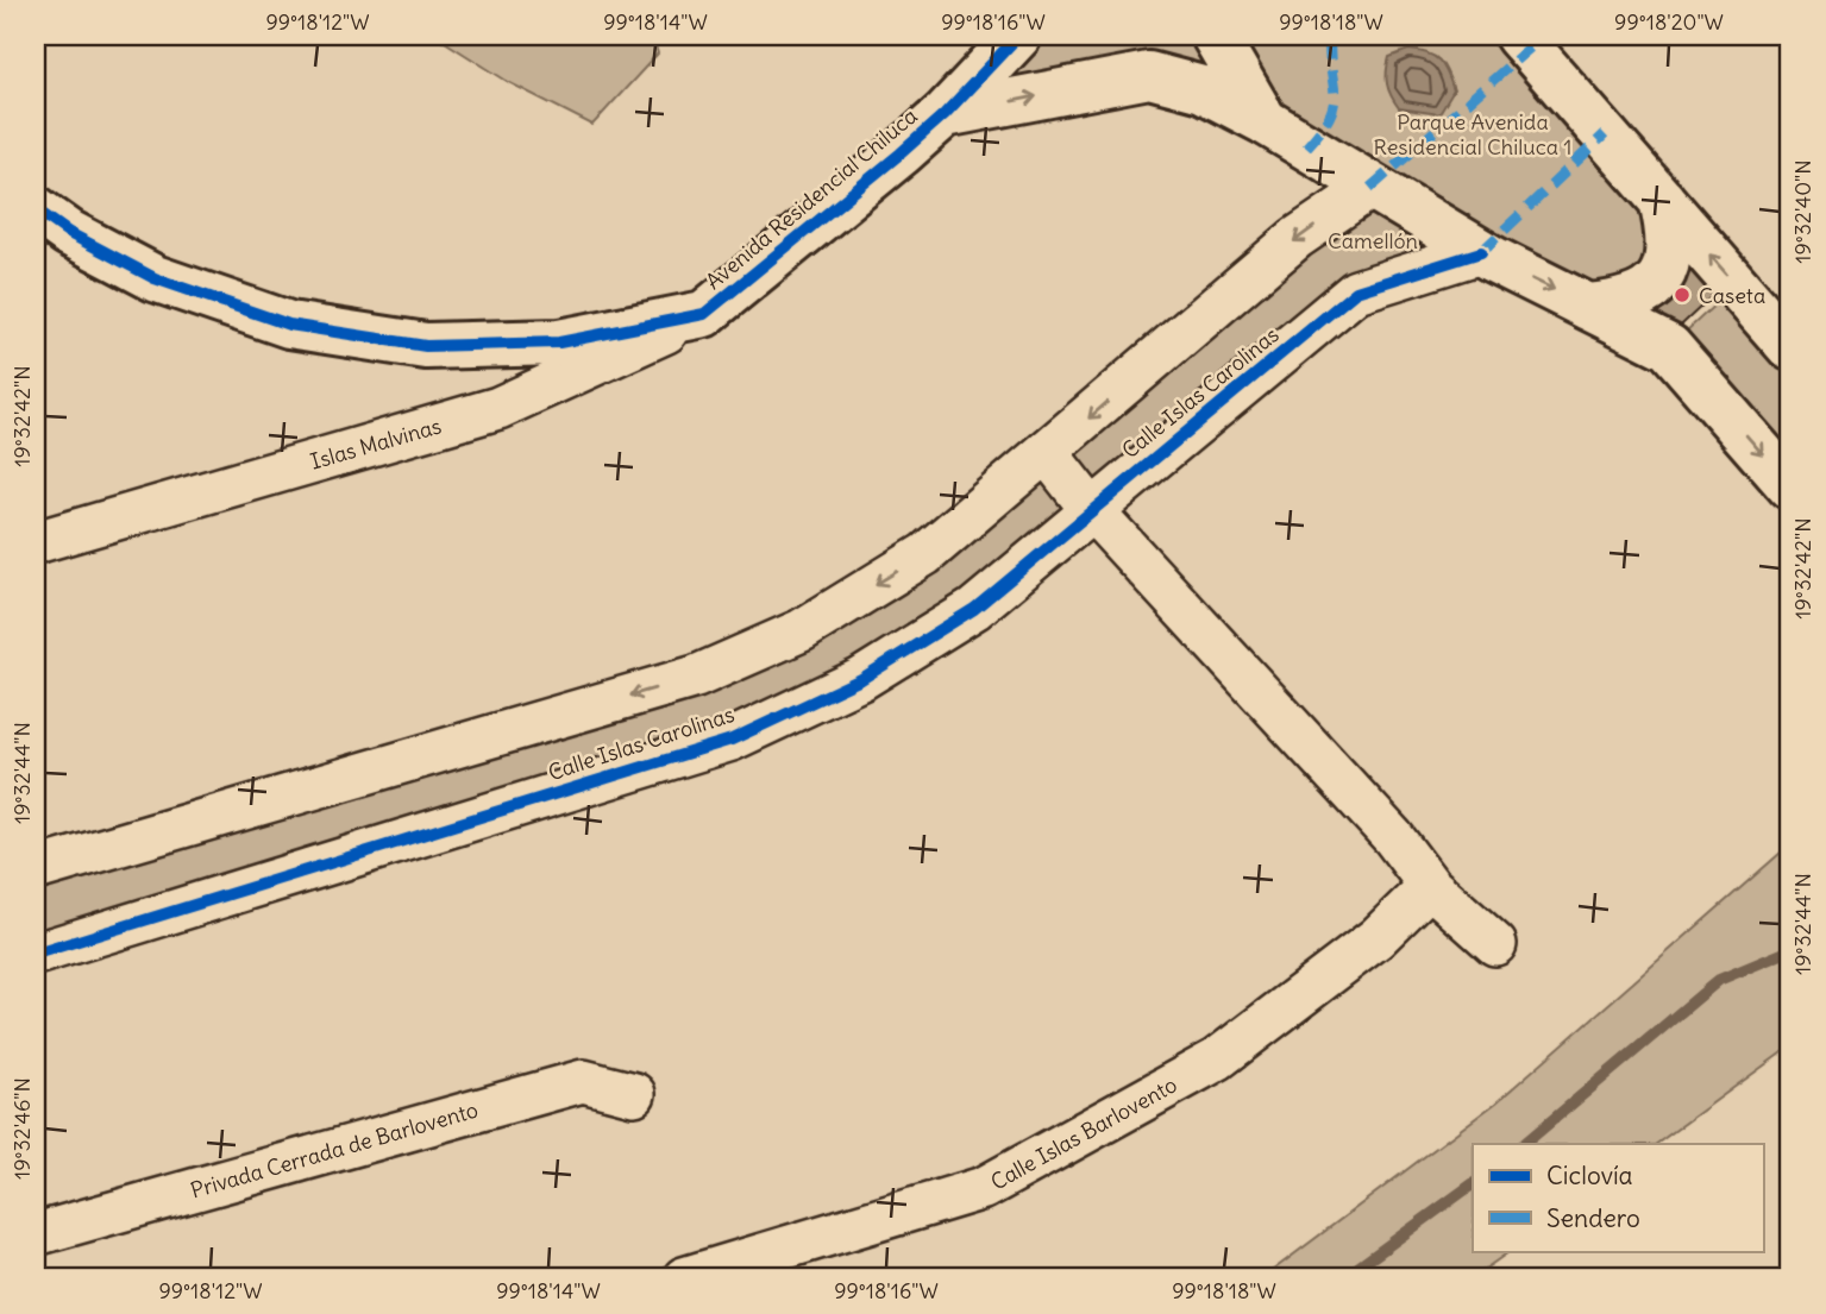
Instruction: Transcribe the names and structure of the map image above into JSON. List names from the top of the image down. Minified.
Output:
{"streets":{"street":["Avenida Residencial Chiluca","Calle Islas Carolinas","Islas Malvinas","Calle Islas Barlovento","Privada Cerrada de Barlovento"]},"crossings":[["Avenida Residencial Chiluca","Calle Islas Carolinas"],["Avenida Residencial Chiluca","Islas Malvinas"]],"parks":["Parque Avenida Residencial Chiluca 1","Camellón"],"places":["Caseta"],"legend":["Ciclovía","Sendero"],"coordinates":["99°18'12\"W","99°18'14\"W","99°18'16\"W","99°18'18\"W","99°18'20\"W","19°32'40\"N","19°32'42\"N","19°32'44\"N","19°32'46\"N"]}
